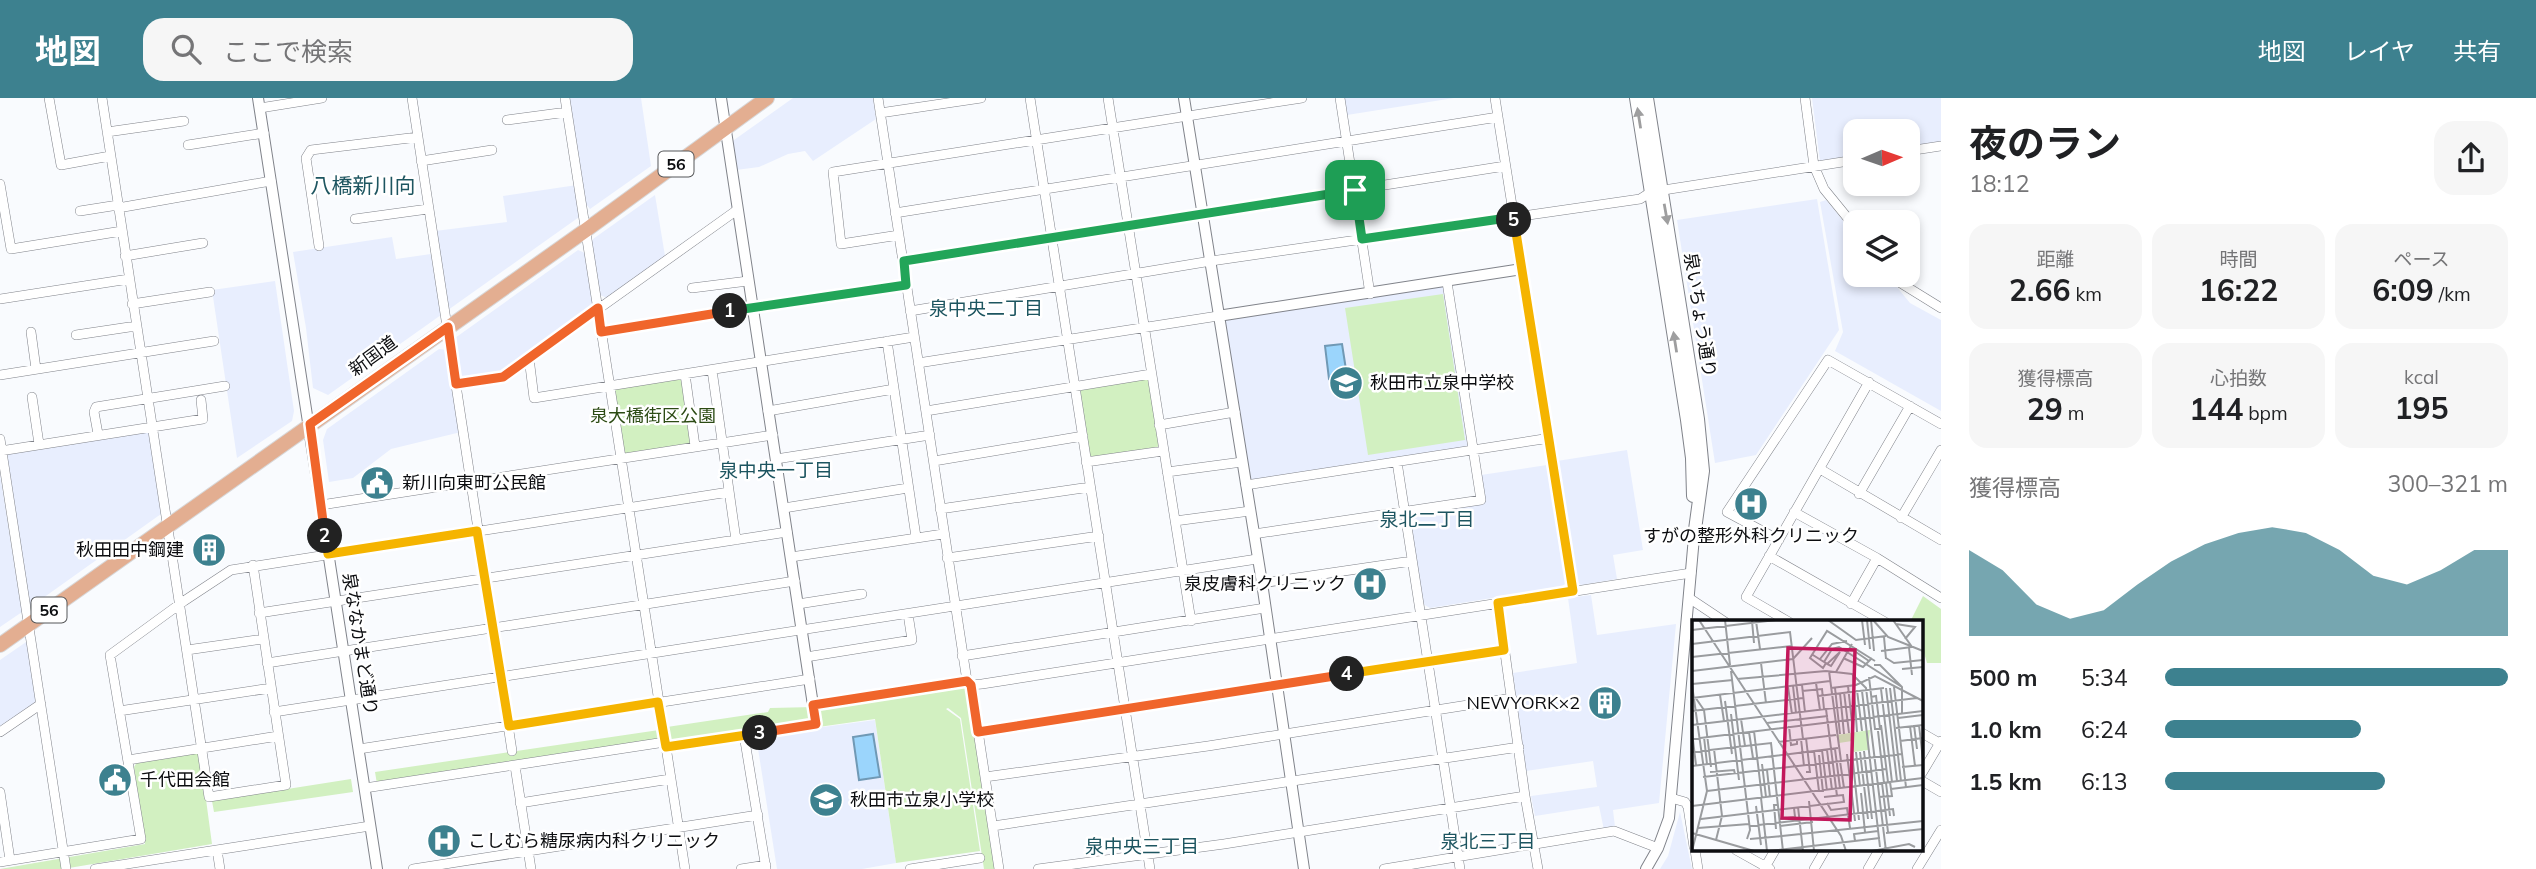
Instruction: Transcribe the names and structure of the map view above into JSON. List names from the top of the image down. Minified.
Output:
{"streets":{"main road":["56","泉いちょう通り","新国道"],"street":["泉ななかまど通り"]},"crossings":[["新国道","泉ななかまど通り"]],"districts":["八橋新川向","泉中央二丁目","泉中央一丁目","泉北二丁目","泉北三丁目","泉中央三丁目"],"parks":["泉大橋街区公園"],"places":{"school or university":["秋田市立泉中学校","秋田市立泉小学校"],"public building":["新川向東町公民館","千代田会館"],"hospital":["すがの整形外科クリニック","泉皮膚科クリニック","こしむら糖尿病内科クリニック"],"building":["秋田田中鋼建","NEWYORK×2"]},"north":"right","page":{"header":"地図","search":"ここで検索","nav":["地図","レイヤ","共有"],"heading":["夜のラン","18:12"],"pins":["5","1","2","4","3"],"stats":[["距離","2.66 km"],["時間","16:22"],["ペース","6:09 /km"],["獲得標高","29 m"],["心拍数","144 bpm"],["kcal","195"]],"chart":["獲得標高","300–321 m"],"list":[{"name":"500 m","note":"5:34"},{"name":"1.0 km","note":"6:24"},{"name":"1.5 km","note":"6:13"}]}}
